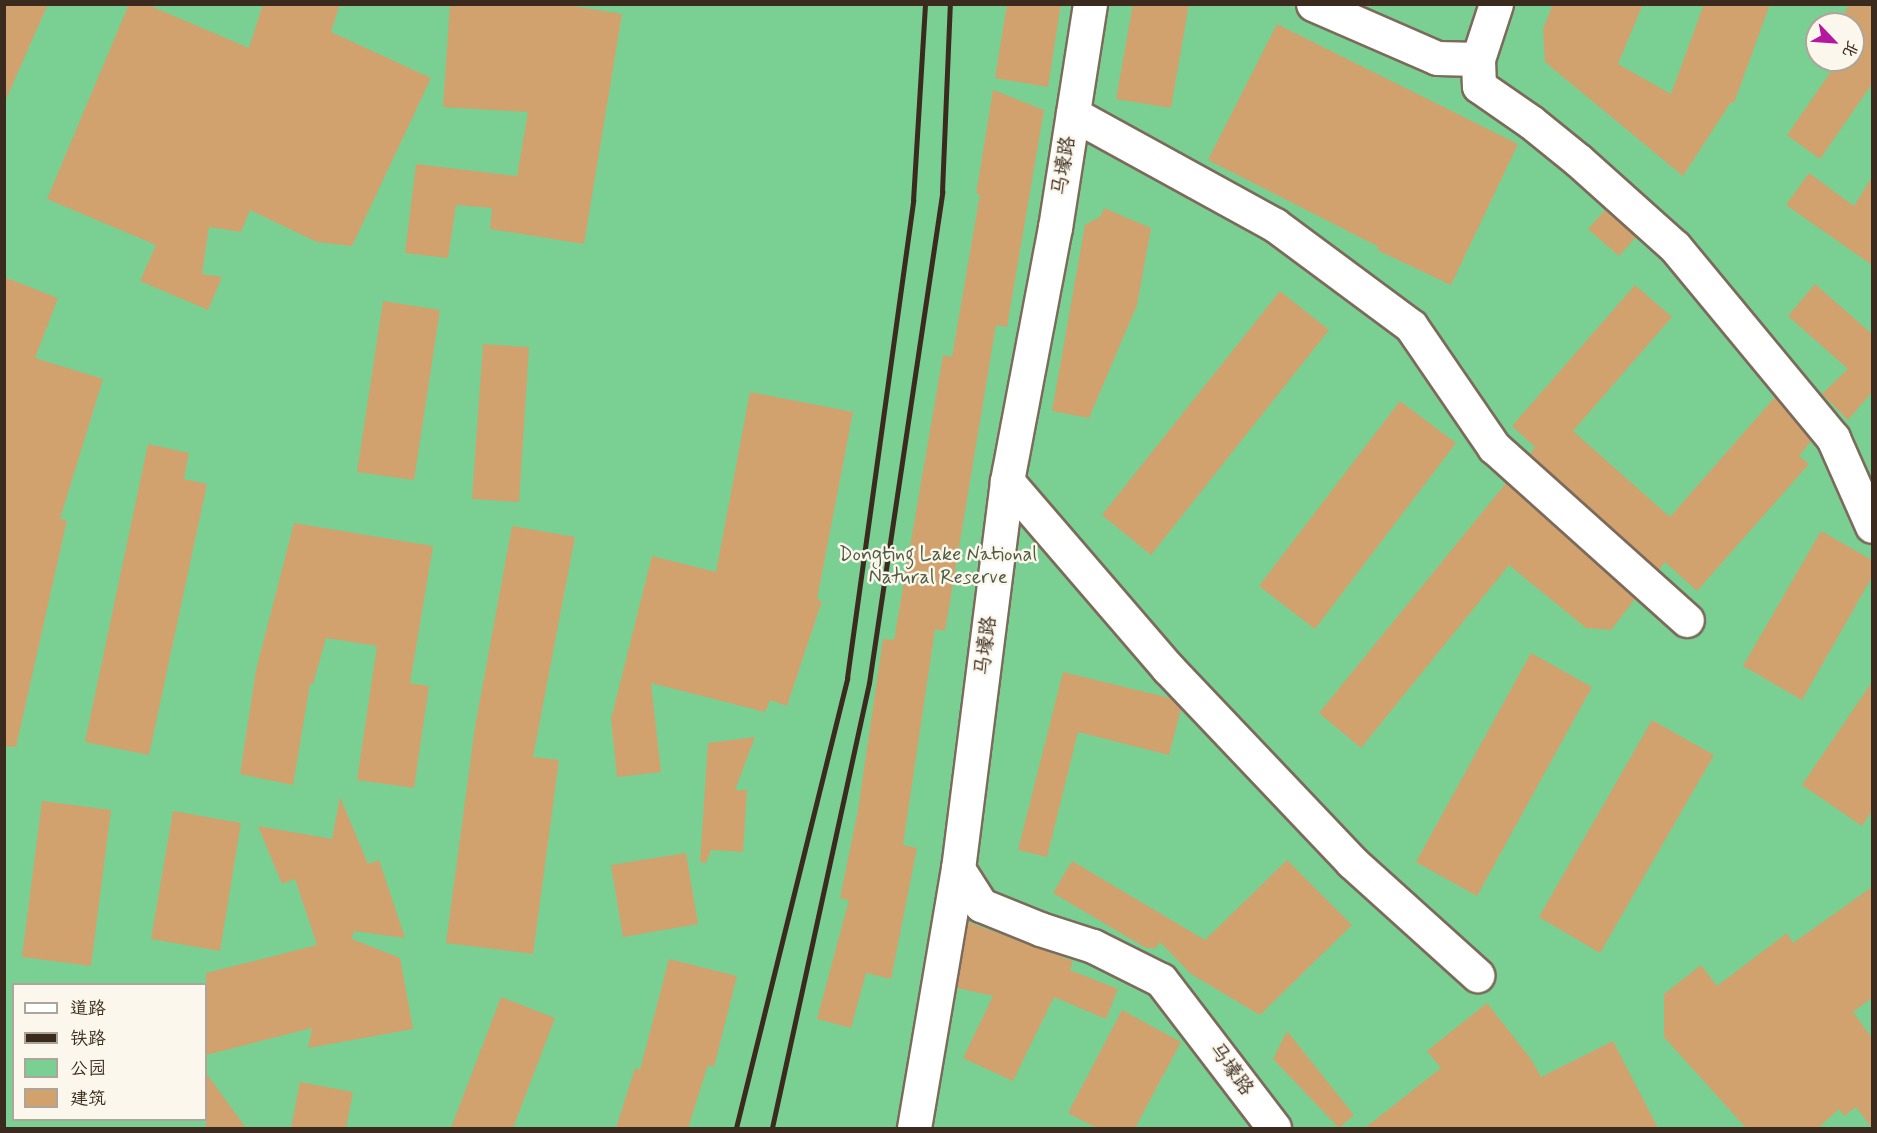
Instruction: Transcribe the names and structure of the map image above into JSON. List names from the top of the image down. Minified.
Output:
{"streets":{"street":["马壕路"]},"parks":["Dongting Lake National Natural Reserve"],"legend":["道路","铁路","公园","建筑"],"north":"bottom right"}
